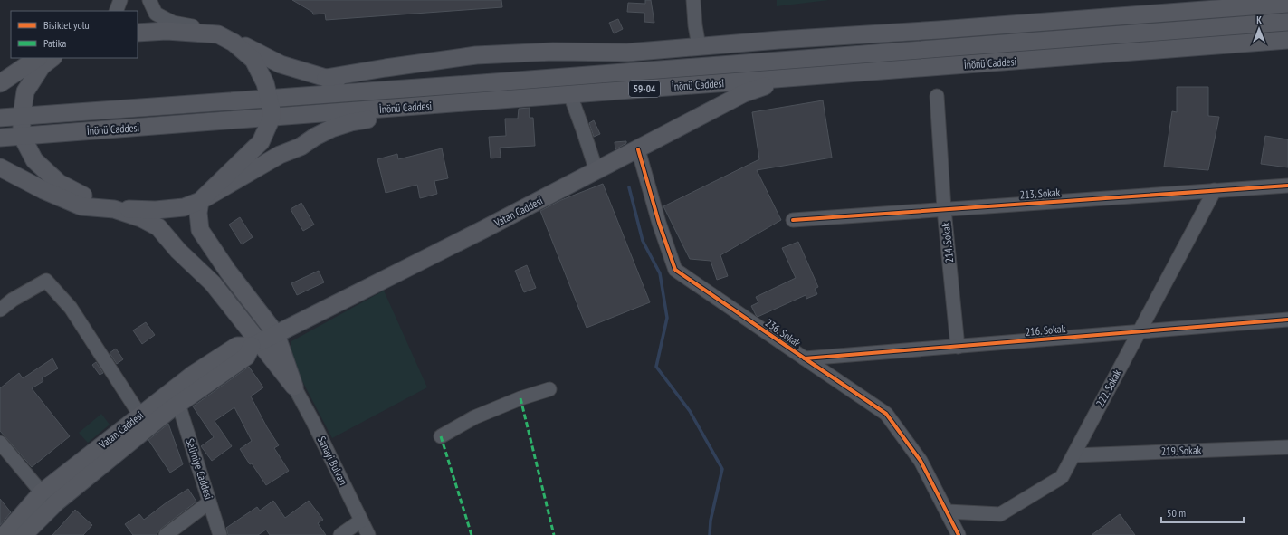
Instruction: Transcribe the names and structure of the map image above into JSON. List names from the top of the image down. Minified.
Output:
{"streets":{"main road":["İnönü Caddesi","59-04","Vatan Caddesi"],"street":["213. Sokak","214. Sokak","216. Sokak","236. Sokak","222. Sokak","219. Sokak","Sanayi Bulvarı","Selimiye Caddesi"]},"crossings":[["İnönü Caddesi","Vatan Caddesi"],["213. Sokak","214. Sokak"],["213. Sokak","222. Sokak"],["Vatan Caddesi","236. Sokak"],["Vatan Caddesi","Selimiye Caddesi"],["214. Sokak","216. Sokak"],["216. Sokak","236. Sokak"],["216. Sokak","222. Sokak"],["236. Sokak","222. Sokak"],["222. Sokak","219. Sokak"]],"legend":["Bisiklet yolu","Patika"],"scale_bar":"50 m","north":"top"}
